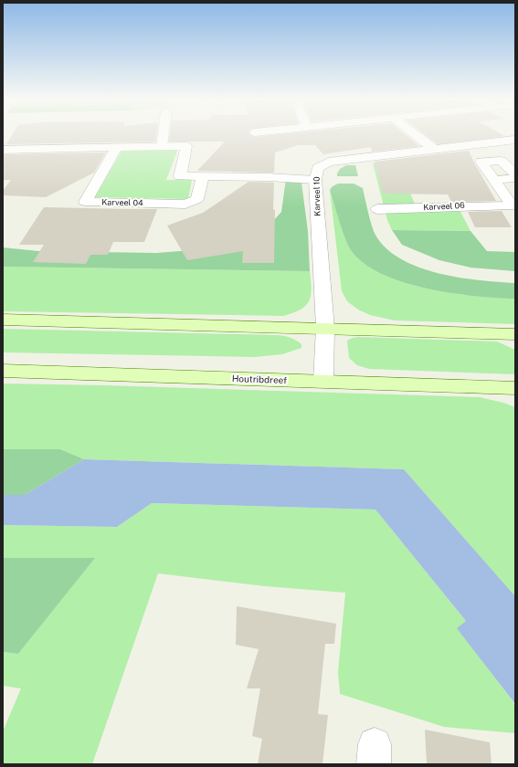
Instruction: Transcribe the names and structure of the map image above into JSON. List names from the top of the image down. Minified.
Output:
{"streets":{"main road":["Houtribdreef"],"street":["Karveel 10","Karveel 04","Karveel 06"]},"crossings":[["Karveel 10","Houtribdreef"]]}
